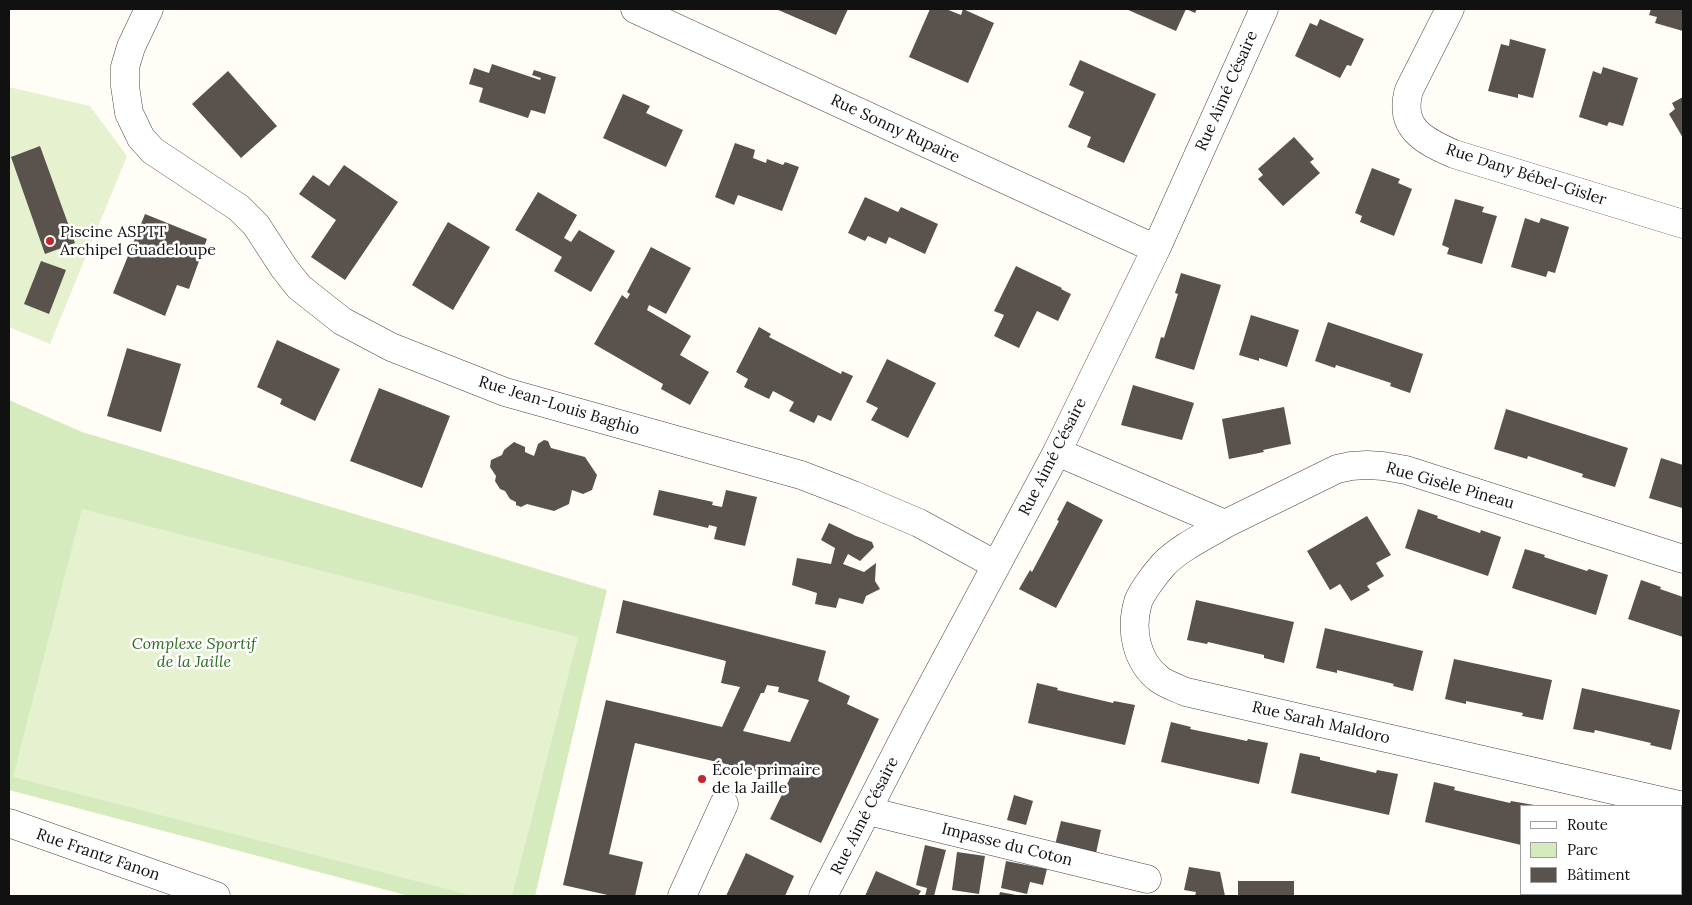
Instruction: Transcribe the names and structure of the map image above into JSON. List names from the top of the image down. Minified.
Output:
{"streets":{"street":["Rue Aimé Césaire","Rue Sonny Rupaire","Rue Dany Bébel-Gisler","Rue Jean-Louis Baghio","Rue Gisèle Pineau","Rue Sarah Maldoro","Impasse du Coton","Rue Frantz Fanon"]},"crossings":[["Rue Aimé Césaire","Rue Sonny Rupaire"],["Rue Aimé Césaire","Rue Jean-Louis Baghio"],["Rue Aimé Césaire","Impasse du Coton"],["Rue Gisèle Pineau","Rue Sarah Maldoro"]],"parks":["Complexe Sportif de la Jaille"],"places":["Piscine ASPTT Archipel Guadeloupe","École primaire de la Jaille"],"legend":["Route","Parc","Bâtiment"]}
